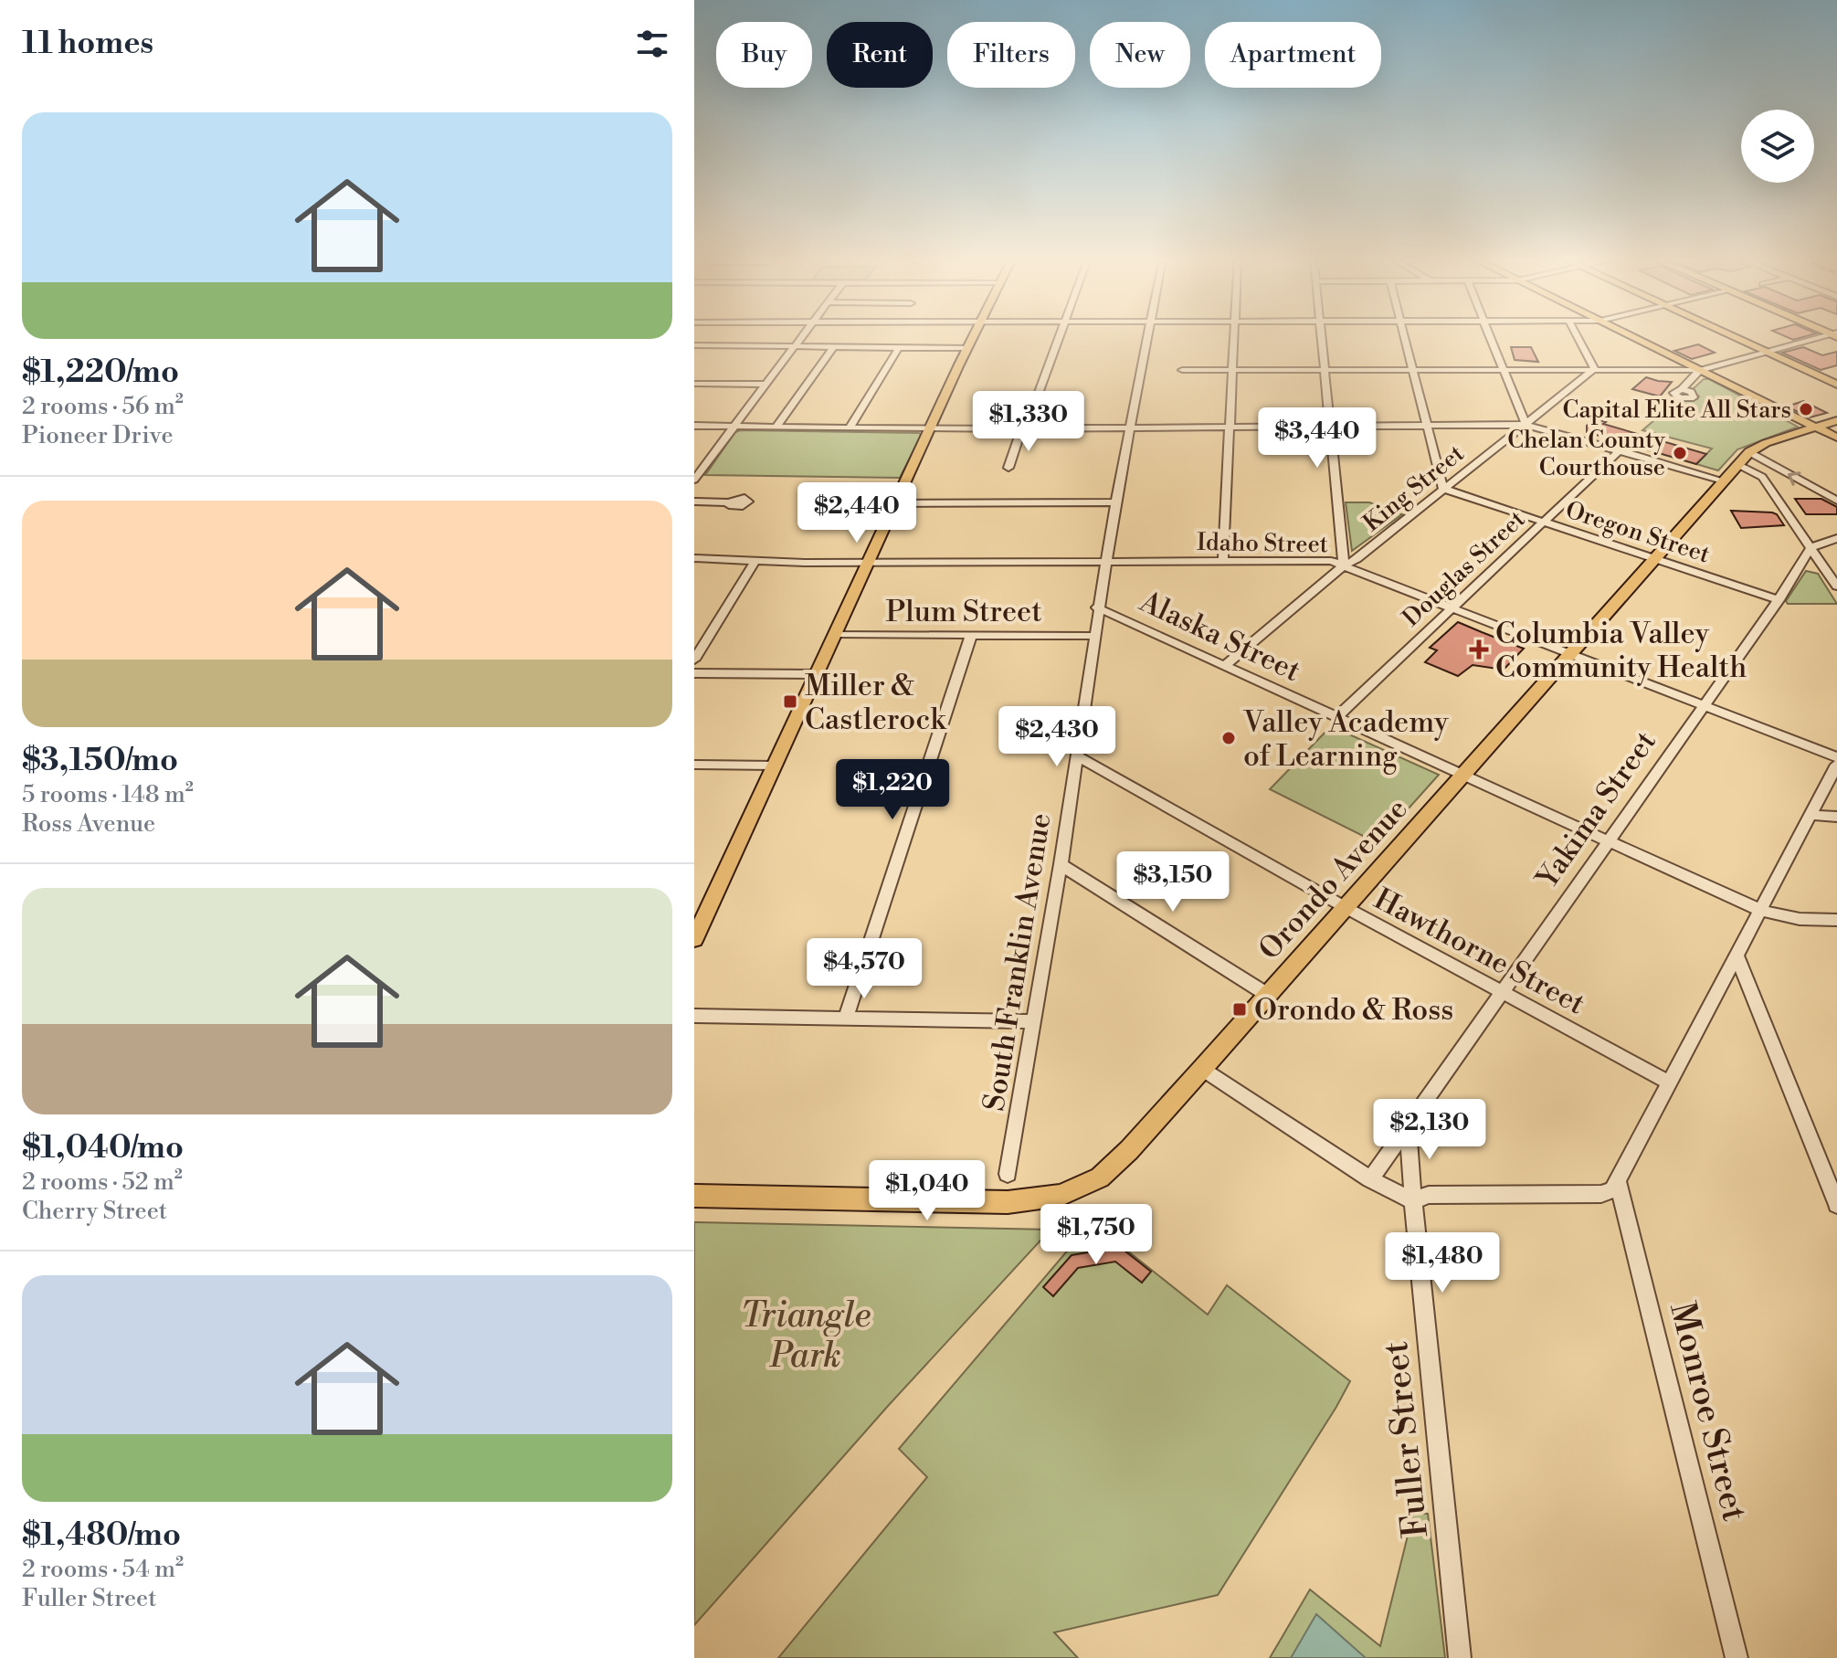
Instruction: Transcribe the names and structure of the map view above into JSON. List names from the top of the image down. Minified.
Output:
{"streets":{"main road":["Orondo Avenue"],"street":["King Street","Oregon Street","Idaho Street","Douglas Street","Plum Street","Alaska Street","Yakima Street","Hawthorne Street","South Franklin Avenue","Monroe Street","Fuller Street"]},"crossings":[["King Street","Oregon Street"],["King Street","Idaho Street"],["King Street","Alaska Street"],["Oregon Street","Douglas Street"],["Oregon Street","Yakima Street"],["Oregon Street","Orondo Avenue"],["Idaho Street","Douglas Street"],["Idaho Street","Yakima Street"],["Idaho Street","Orondo Avenue"],["Idaho Street","South Franklin Avenue"],["Douglas Street","Alaska Street"],["Plum Street","South Franklin Avenue"],["Alaska Street","Yakima Street"],["Alaska Street","Orondo Avenue"],["Alaska Street","South Franklin Avenue"],["Yakima Street","Hawthorne Street"],["Orondo Avenue","Hawthorne Street"],["Hawthorne Street","South Franklin Avenue"]],"parks":["Triangle Park"],"places":{"other":["Capital Elite All Stars","Chelan County Courthouse","Valley Academy of Learning"],"health":["Columbia Valley Community Health"],"transit":["Miller & Castlerock","Orondo & Ross"]},"page":{"heading":"11 homes","chip":["Buy","Rent","Filters","New","Apartment"],"list":[{"name":"$1,220/mo","note":"2 rooms · 56 m² · Pioneer Drive"},{"name":"$3,150/mo","note":"5 rooms · 148 m² · Ross Avenue"},{"name":"$1,040/mo","note":"2 rooms · 52 m² · Cherry Street"},{"name":"$1,480/mo","note":"2 rooms · 54 m² · Fuller Street"}],"price":["$1,330","$3,440","$2,440","$2,430","$1,220","$3,150","$4,570","$2,130","$1,040","$1,750","$1,480"]}}
